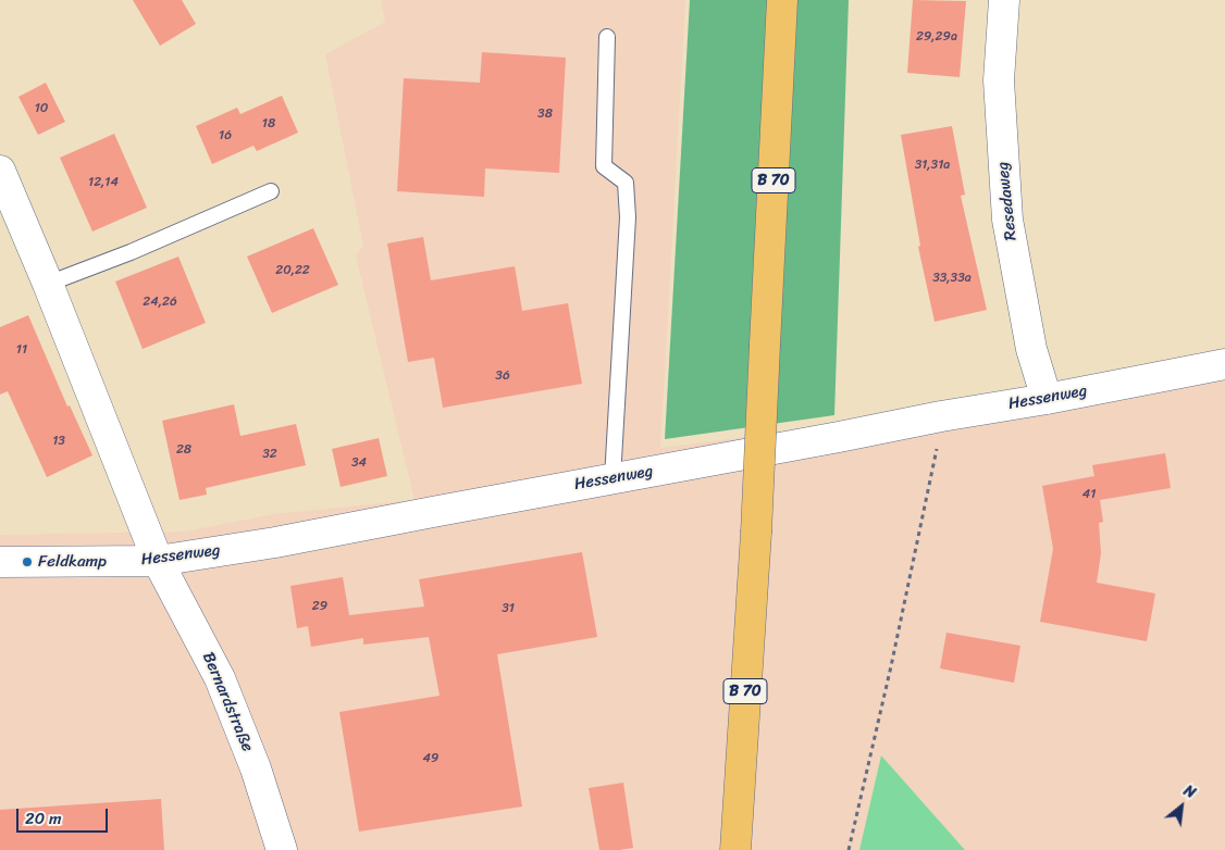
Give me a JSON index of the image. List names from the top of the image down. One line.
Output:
{"streets":{"main road":["B 70"],"street":["Resedaweg","Hessenweg","Bernardstraße"]},"crossings":[["Resedaweg","Hessenweg"],["Hessenweg","Bernardstraße"]],"places":["Feldkamp"],"house_numbers":["29,29a","10","38","18","16","31,31a","12,14","20,22","33,33a","24,26","11","36","13","28","32","34","41","29","31","49"],"scale_bar":"20 m","north":"top right"}
